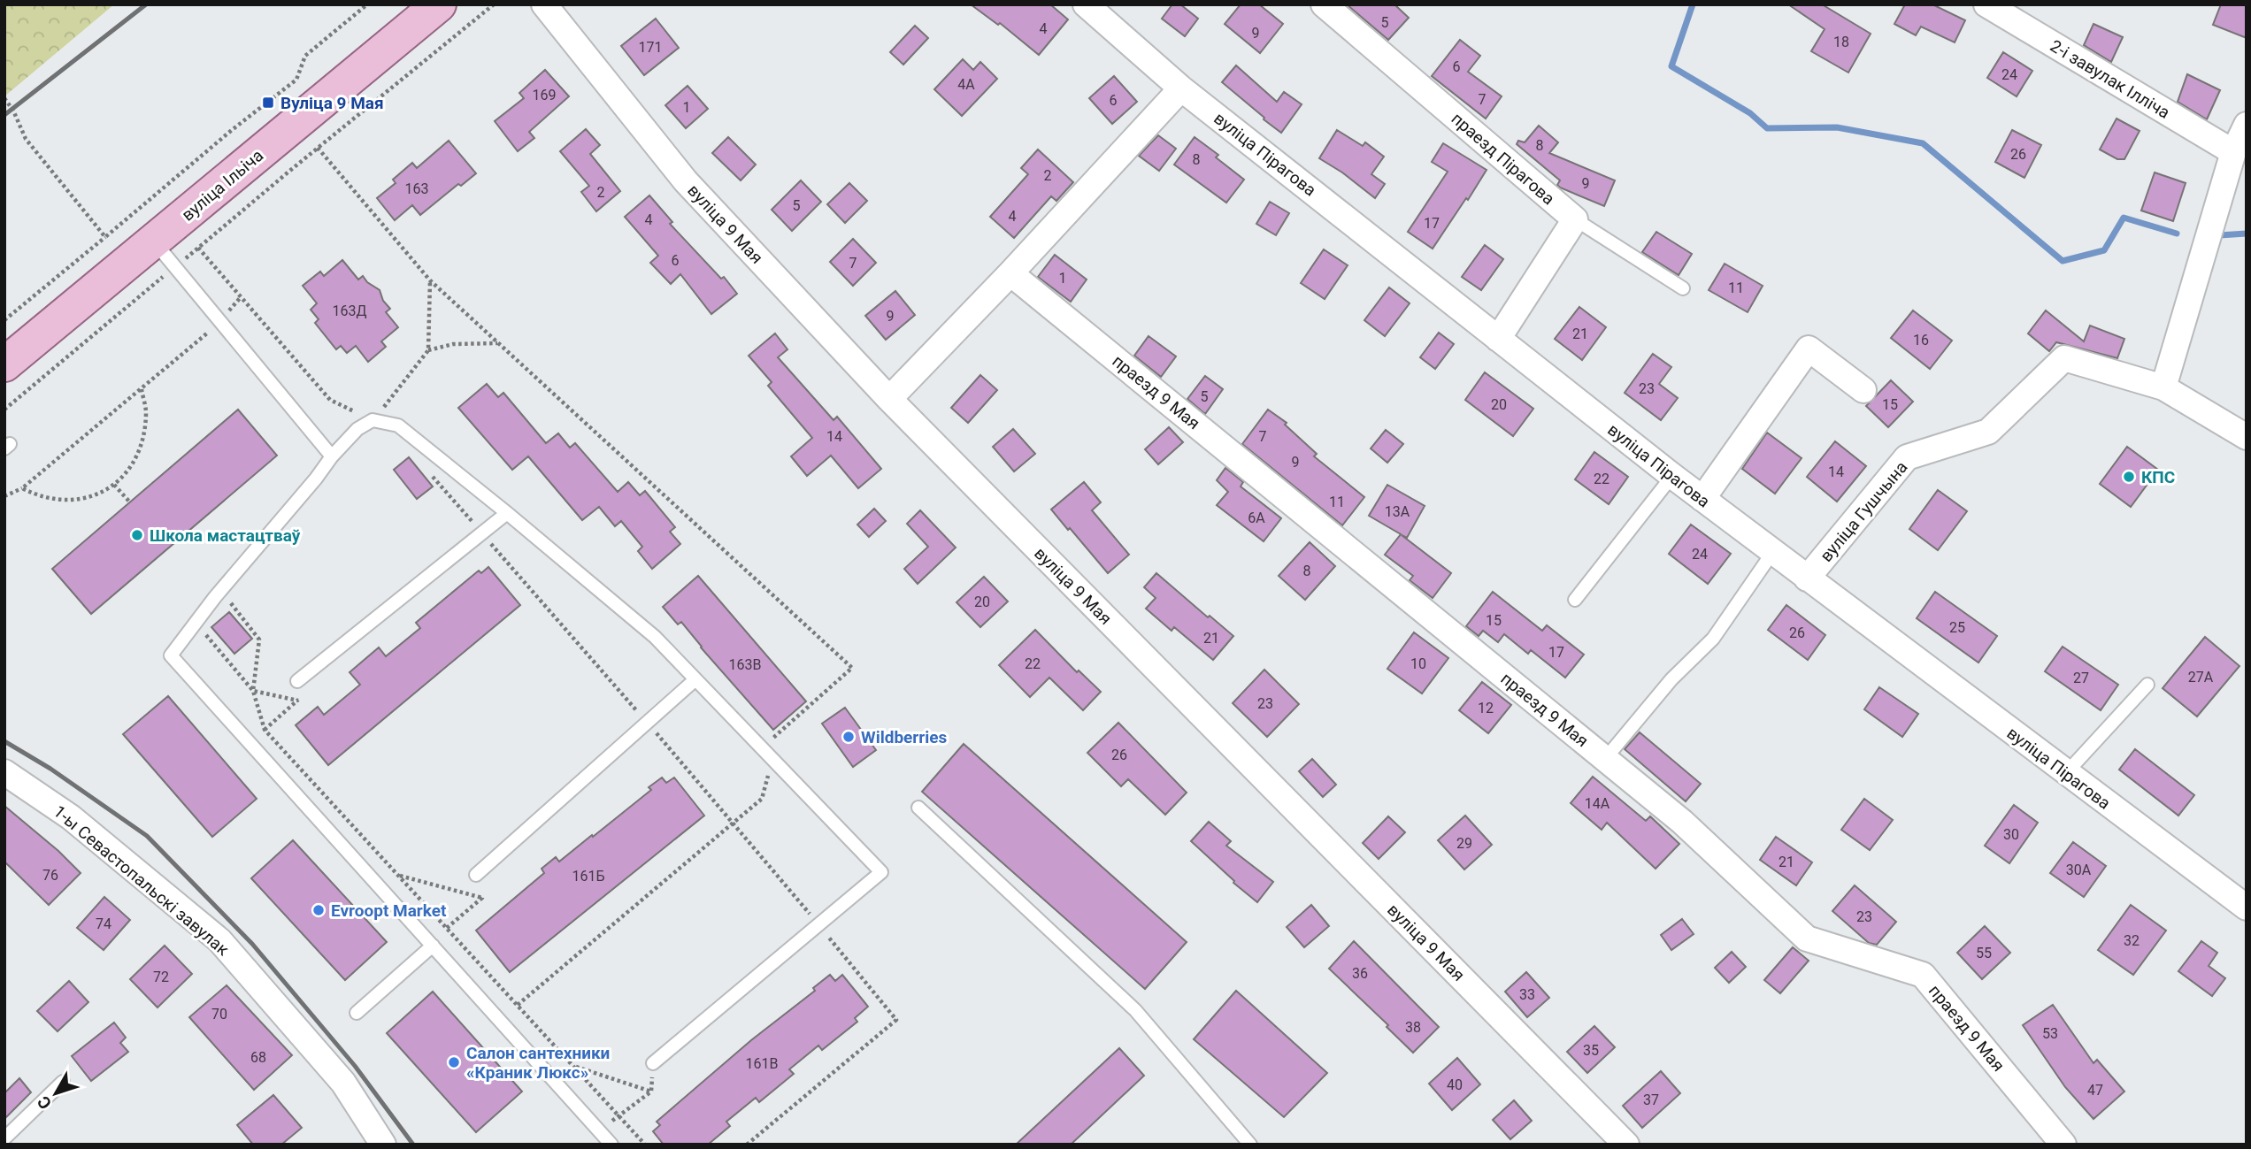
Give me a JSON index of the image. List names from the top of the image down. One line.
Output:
{"streets":{"main road":["вуліца Ільіча"],"street":["2-і завулак Ілліча","вуліца Пірагова","праезд Пірагова","вуліца 9 Мая","праезд 9 Мая","вуліца Гушчына","1-ы Севастопальскі завулак"]},"crossings":[["вуліца Пірагова","вуліца Гушчына"]],"places":{"transit":["Вуліца 9 Мая"],"other":["КПС","Школа мастацтваў","Wildberries","Evroopt Market","Салон сантехники «Краник Люкс»"]},"house_numbers":["5","4","9","18","171","6","24","4А","169","7","6","1","8","26","8","2","9","163","2","5","4","4","17","6","7","1","11","163Д","9","21","16","23","5","20","15","14","7","9","14","22","11","13А","6А","24","8","20","15","25","26","21","17","22","10","163В","27А","27","23","12","26","14А","30","29","21","30А","76","161Б","23","74","32","55","36","72","33","70","38","53","35","68","161В","40","47","37"],"north":"bottom left"}
